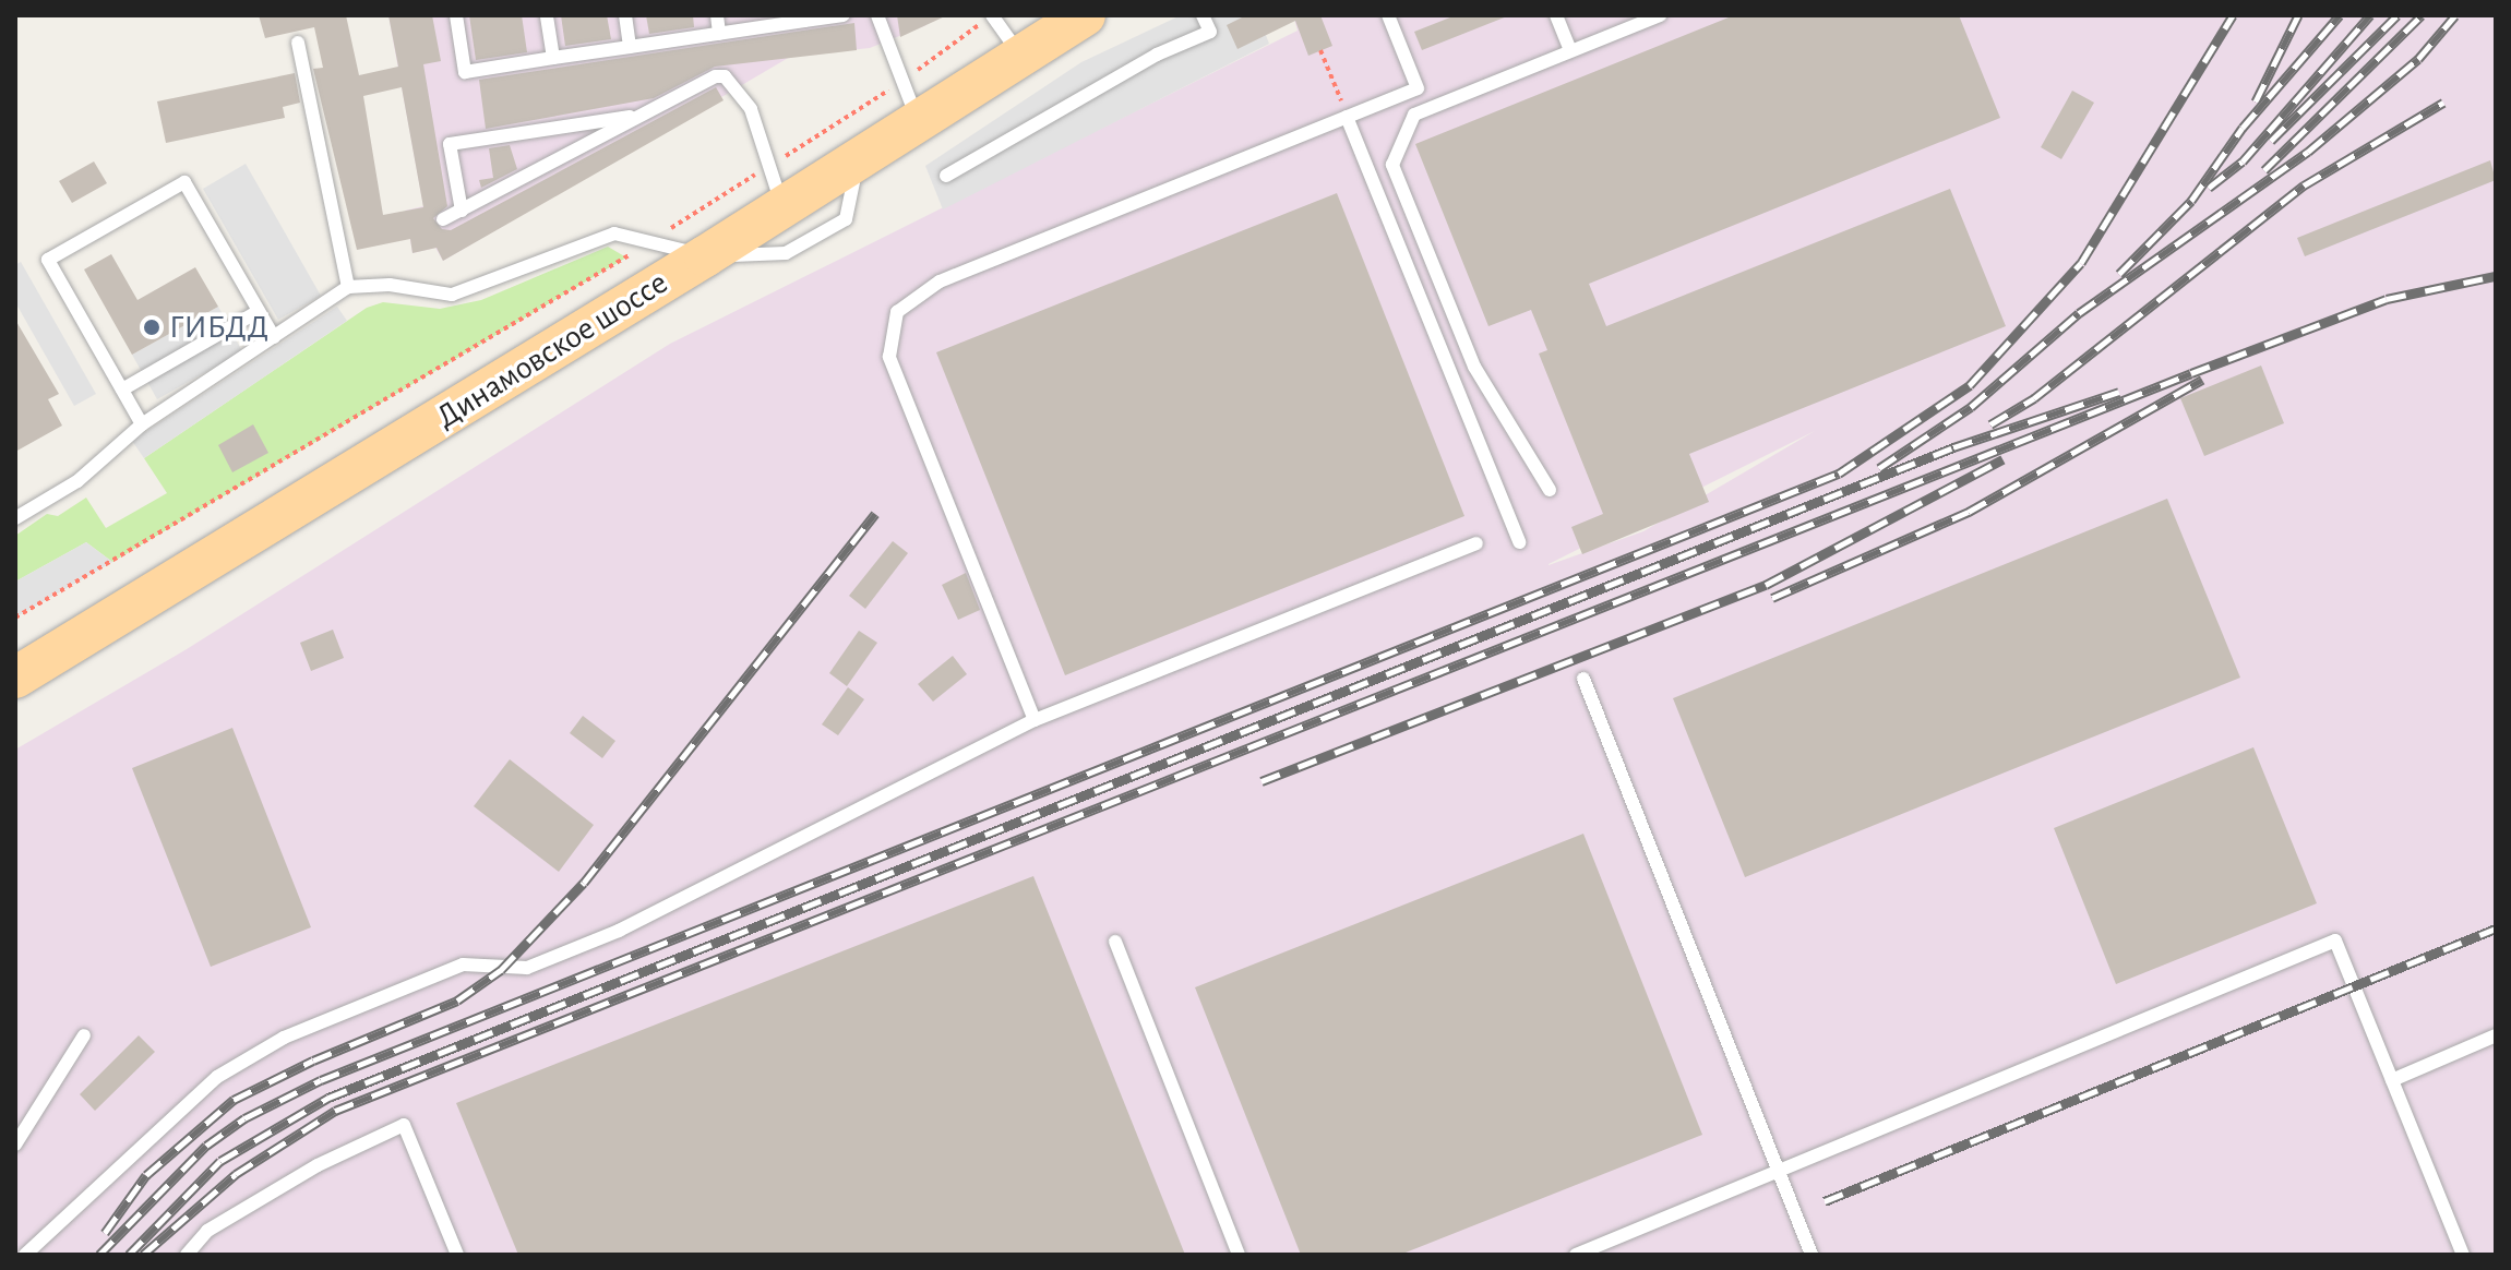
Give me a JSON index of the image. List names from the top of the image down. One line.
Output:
{"streets":{"main road":["Динамовское шоссе"]},"places":["ГИБДД"]}
